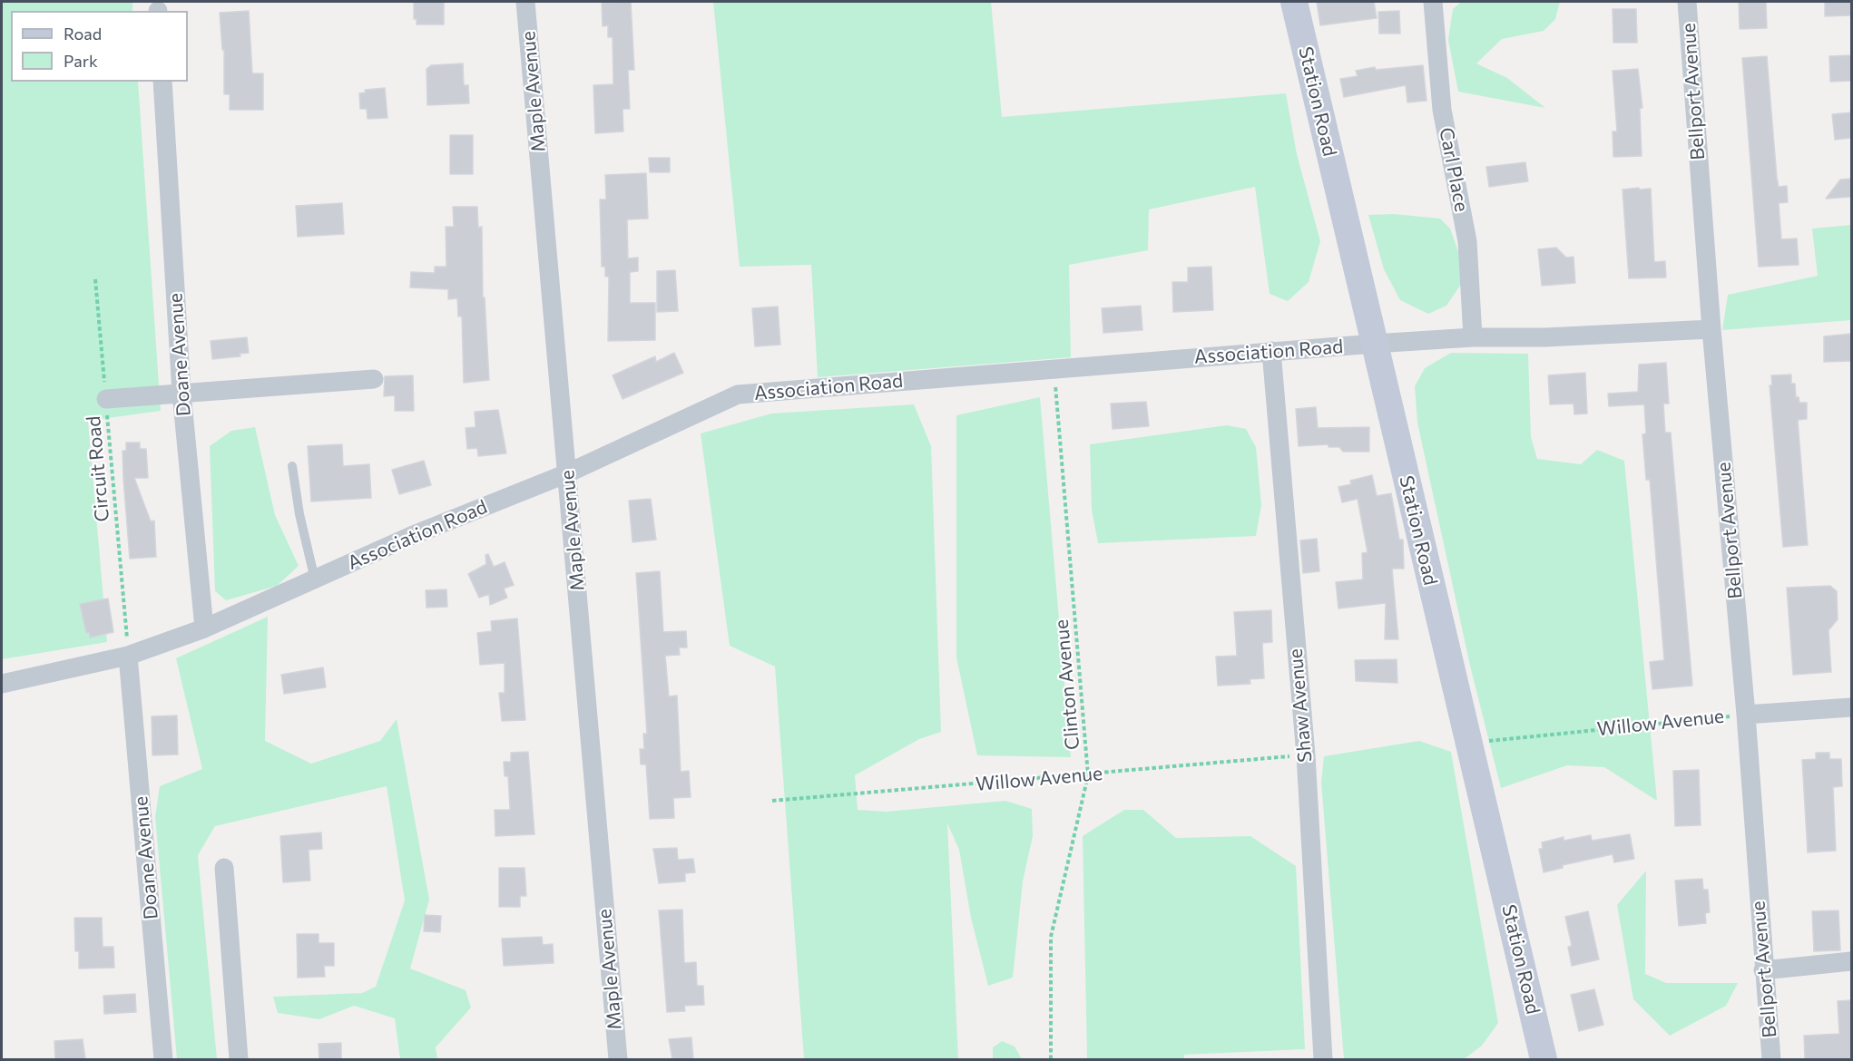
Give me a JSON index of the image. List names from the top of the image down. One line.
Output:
{"streets":{"main road":["Station Road"],"street":["Maple Avenue","Bellport Avenue","Carl Place","Association Road","Doane Avenue","Shaw Avenue","Willow Avenue"],"path":["Circuit Road","Clinton Avenue"]},"crossings":[["Maple Avenue","Association Road"],["Bellport Avenue","Association Road"],["Bellport Avenue","Willow Avenue"],["Station Road","Association Road"],["Station Road","Willow Avenue"],["Carl Place","Association Road"],["Association Road","Doane Avenue"],["Association Road","Circuit Road"],["Association Road","Clinton Avenue"],["Association Road","Shaw Avenue"],["Doane Avenue","Circuit Road"],["Clinton Avenue","Willow Avenue"],["Shaw Avenue","Willow Avenue"]],"legend":["Road","Park"]}
